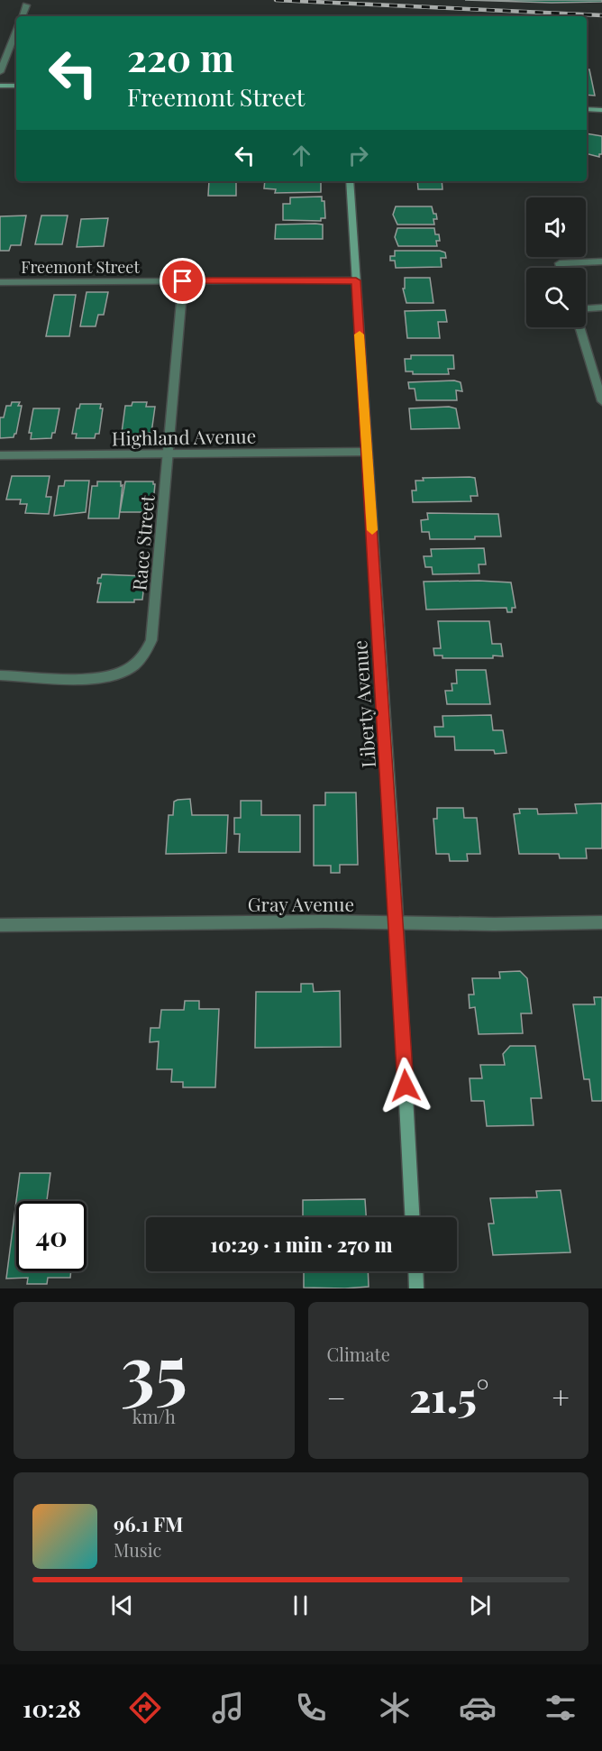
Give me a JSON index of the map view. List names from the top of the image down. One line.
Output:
{"streets":{"street":["Freemont Street","Highland Avenue","Race Street","Liberty Avenue","Gray Avenue"]},"crossings":[["Freemont Street","Race Street"],["Freemont Street","Liberty Avenue"],["Highland Avenue","Race Street"],["Highland Avenue","Liberty Avenue"],["Liberty Avenue","Gray Avenue"]],"page":{"turn":["220 m","Freemont Street"],"limit":"40","trip":"10:29 · 1 min · 270 m","tile":[["35","km/h"],"Climate"],"heat":["−","21.5°","+"],"song":["96.1 FM","Music"],"tabs":"10:28"}}
